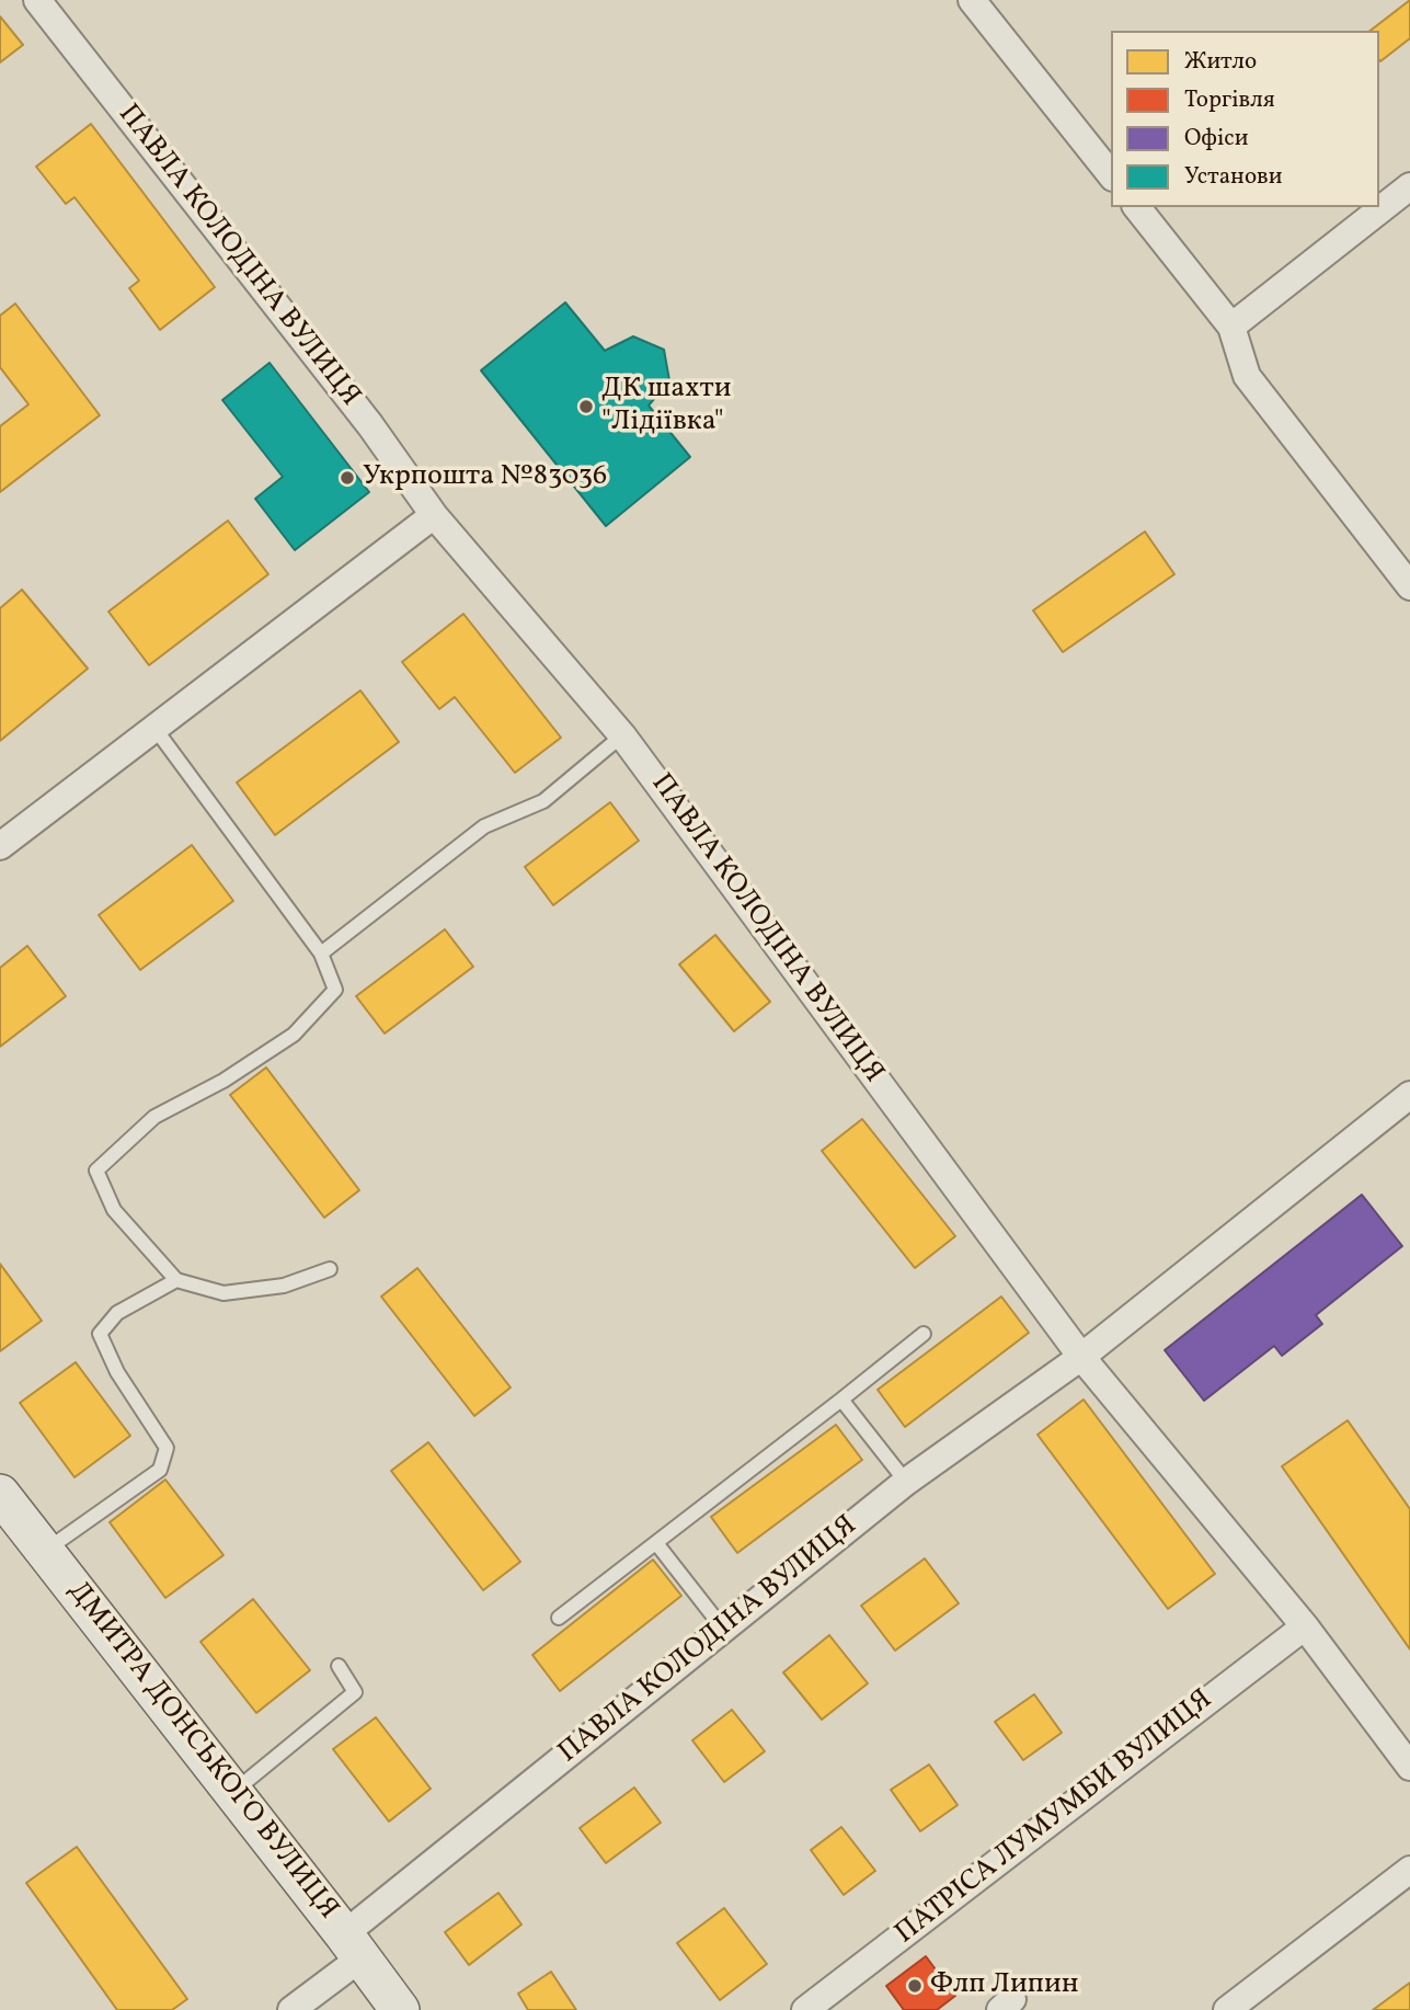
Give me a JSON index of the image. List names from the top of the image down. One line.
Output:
{"streets":{"street":["ПАВЛА КОЛОДІНА ВУЛИЦЯ","ДМИТРА ДОНСЬКОГО ВУЛИЦЯ","ПАТРІСА ЛУМУМБИ ВУЛИЦЯ"]},"crossings":[["ПАВЛА КОЛОДІНА ВУЛИЦЯ","ДМИТРА ДОНСЬКОГО ВУЛИЦЯ"]],"places":["ДК шахти \"Лідіївка\"","Укрпошта №83036","Флп Липин"],"legend":["Житло","Торгівля","Офіси","Установи"]}
